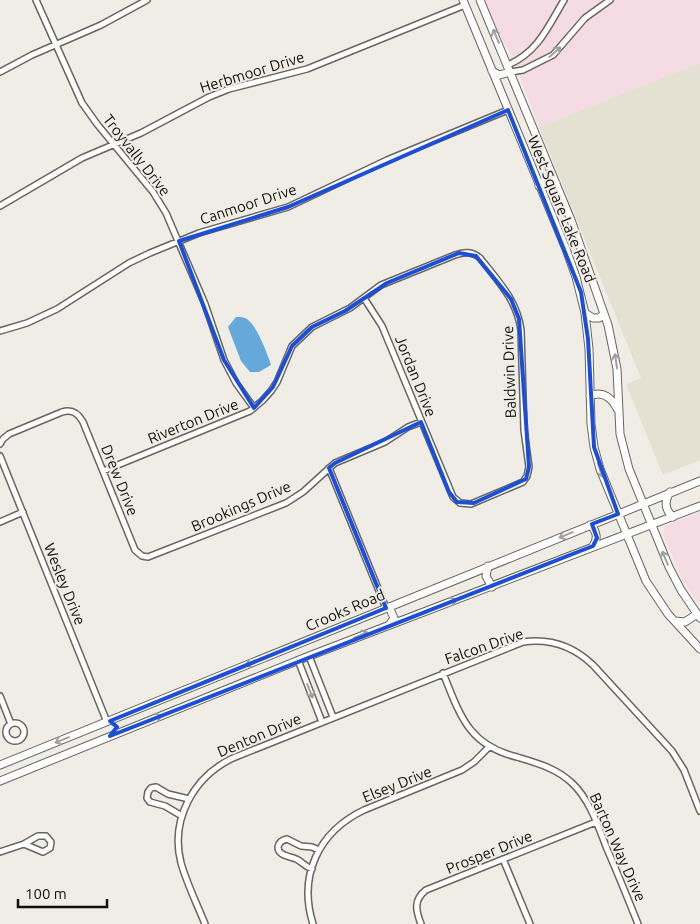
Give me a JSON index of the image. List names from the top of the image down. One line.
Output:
{"streets":{"main road":["West Square Lake Road","Crooks Road"],"street":["Herbmoor Drive","Troyvally Drive","Canmoor Drive","Baldwin Drive","Jordan Drive","Riverton Drive","Drew Drive","Brookings Drive","Wesley Drive","Falcon Drive","Denton Drive","Elsey Drive","Barton Way Drive","Prosper Drive"]},"crossings":[["Herbmoor Drive","Troyvally Drive"],["Herbmoor Drive","West Square Lake Road"],["Troyvally Drive","Canmoor Drive"],["Troyvally Drive","Riverton Drive"],["Canmoor Drive","West Square Lake Road"],["West Square Lake Road","Crooks Road"],["Baldwin Drive","Jordan Drive"],["Baldwin Drive","Riverton Drive"],["Jordan Drive","Riverton Drive"],["Jordan Drive","Brookings Drive"],["Riverton Drive","Drew Drive"],["Drew Drive","Brookings Drive"],["Wesley Drive","Crooks Road"],["Falcon Drive","Denton Drive"],["Falcon Drive","Barton Way Drive"],["Elsey Drive","Barton Way Drive"],["Barton Way Drive","Prosper Drive"]],"scale_bar":"100 m"}
